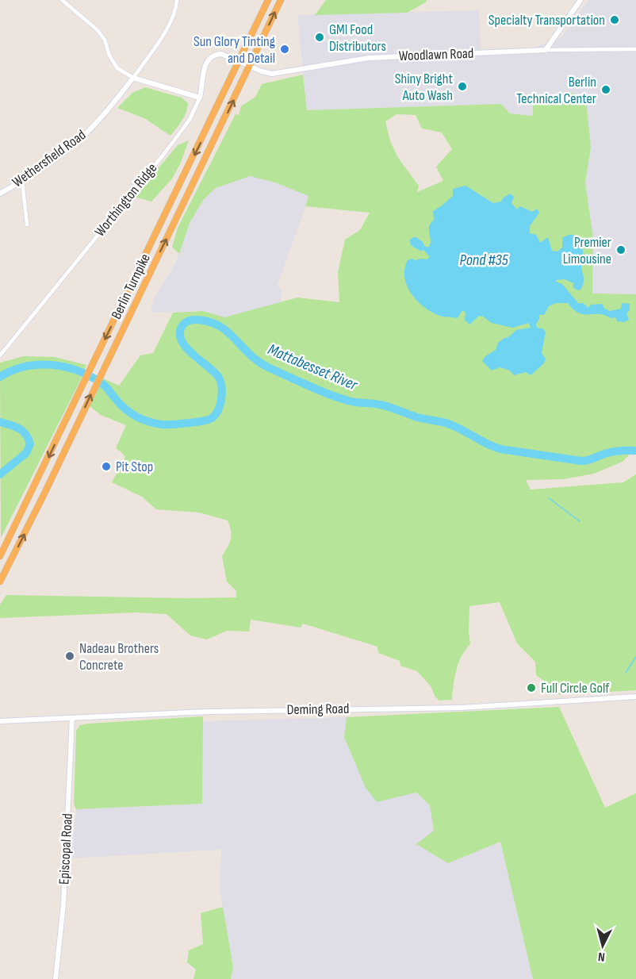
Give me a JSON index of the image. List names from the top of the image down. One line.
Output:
{"streets":{"highway":["Berlin Turnpike"],"street":["Woodlawn Road","Wethersfield Road","Worthington Ridge","Deming Road","Episcopal Road"]},"crossings":[["Woodlawn Road","Worthington Ridge"],["Woodlawn Road","Berlin Turnpike"],["Worthington Ridge","Berlin Turnpike"],["Deming Road","Episcopal Road"]],"water":["Pond #35","Mattabesset River"],"places":["Specialty Transportation","GMI Food Distributors","Sun Glory Tinting and Detail","Shiny Bright Auto Wash","Berlin Technical Center","Premier Limousine","Pit Stop","Nadeau Brothers Concrete","Full Circle Golf"],"north":"bottom"}
